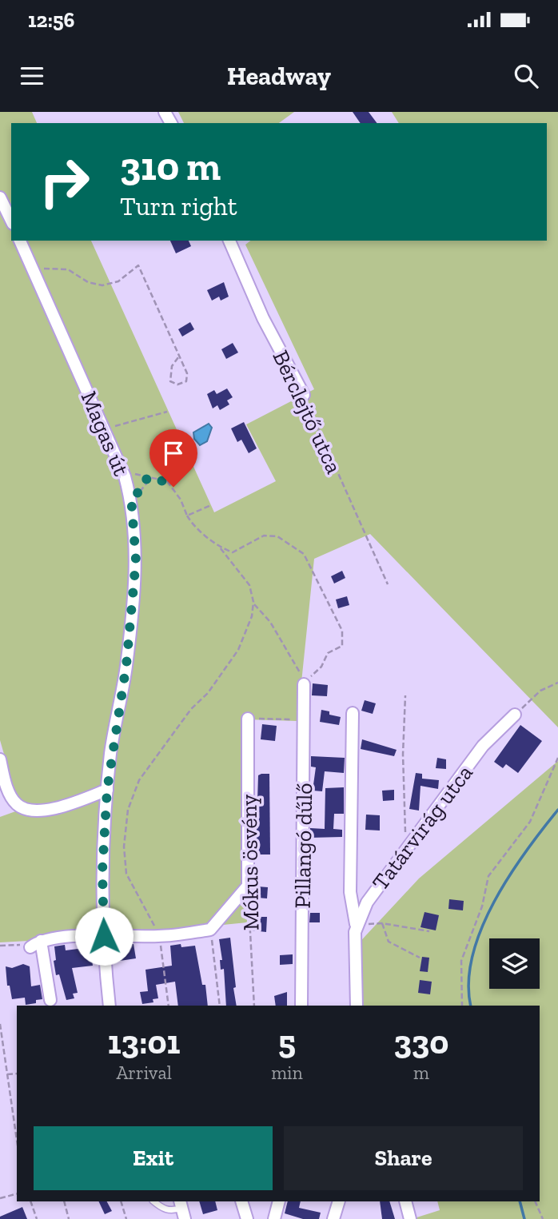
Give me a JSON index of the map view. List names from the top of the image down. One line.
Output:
{"streets":{"street":["Bérclejtő utca","Magas út","Tatárvirág utca","Pillangó dűlő","Mókus ösvény"]},"page":{"status":"12:56","header":"Headway","turn":["310 m","Turn right"],"eta":["13:01","Arrival","5","min","330","m"],"buttons":["Exit","Share"]}}
